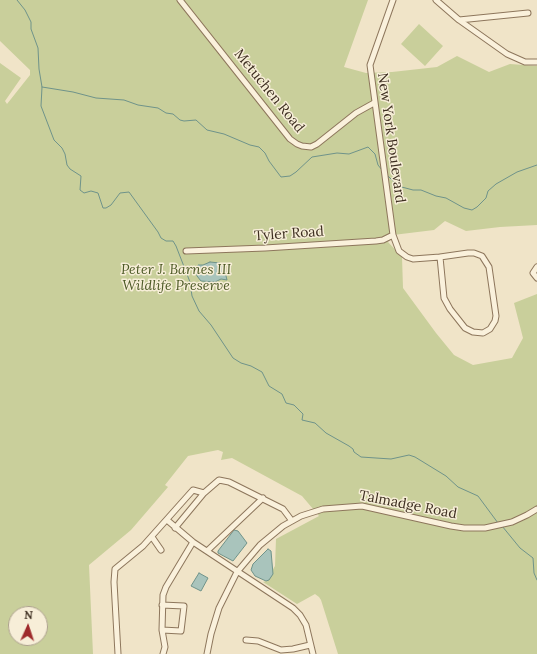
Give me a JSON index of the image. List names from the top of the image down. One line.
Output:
{"streets":{"street":["Metuchen Road","New York Boulevard","Tyler Road","Talmadge Road"]},"crossings":[["Metuchen Road","New York Boulevard"],["New York Boulevard","Tyler Road"]],"parks":["Peter J. Barnes III Wildlife Preserve"],"north":"top"}
